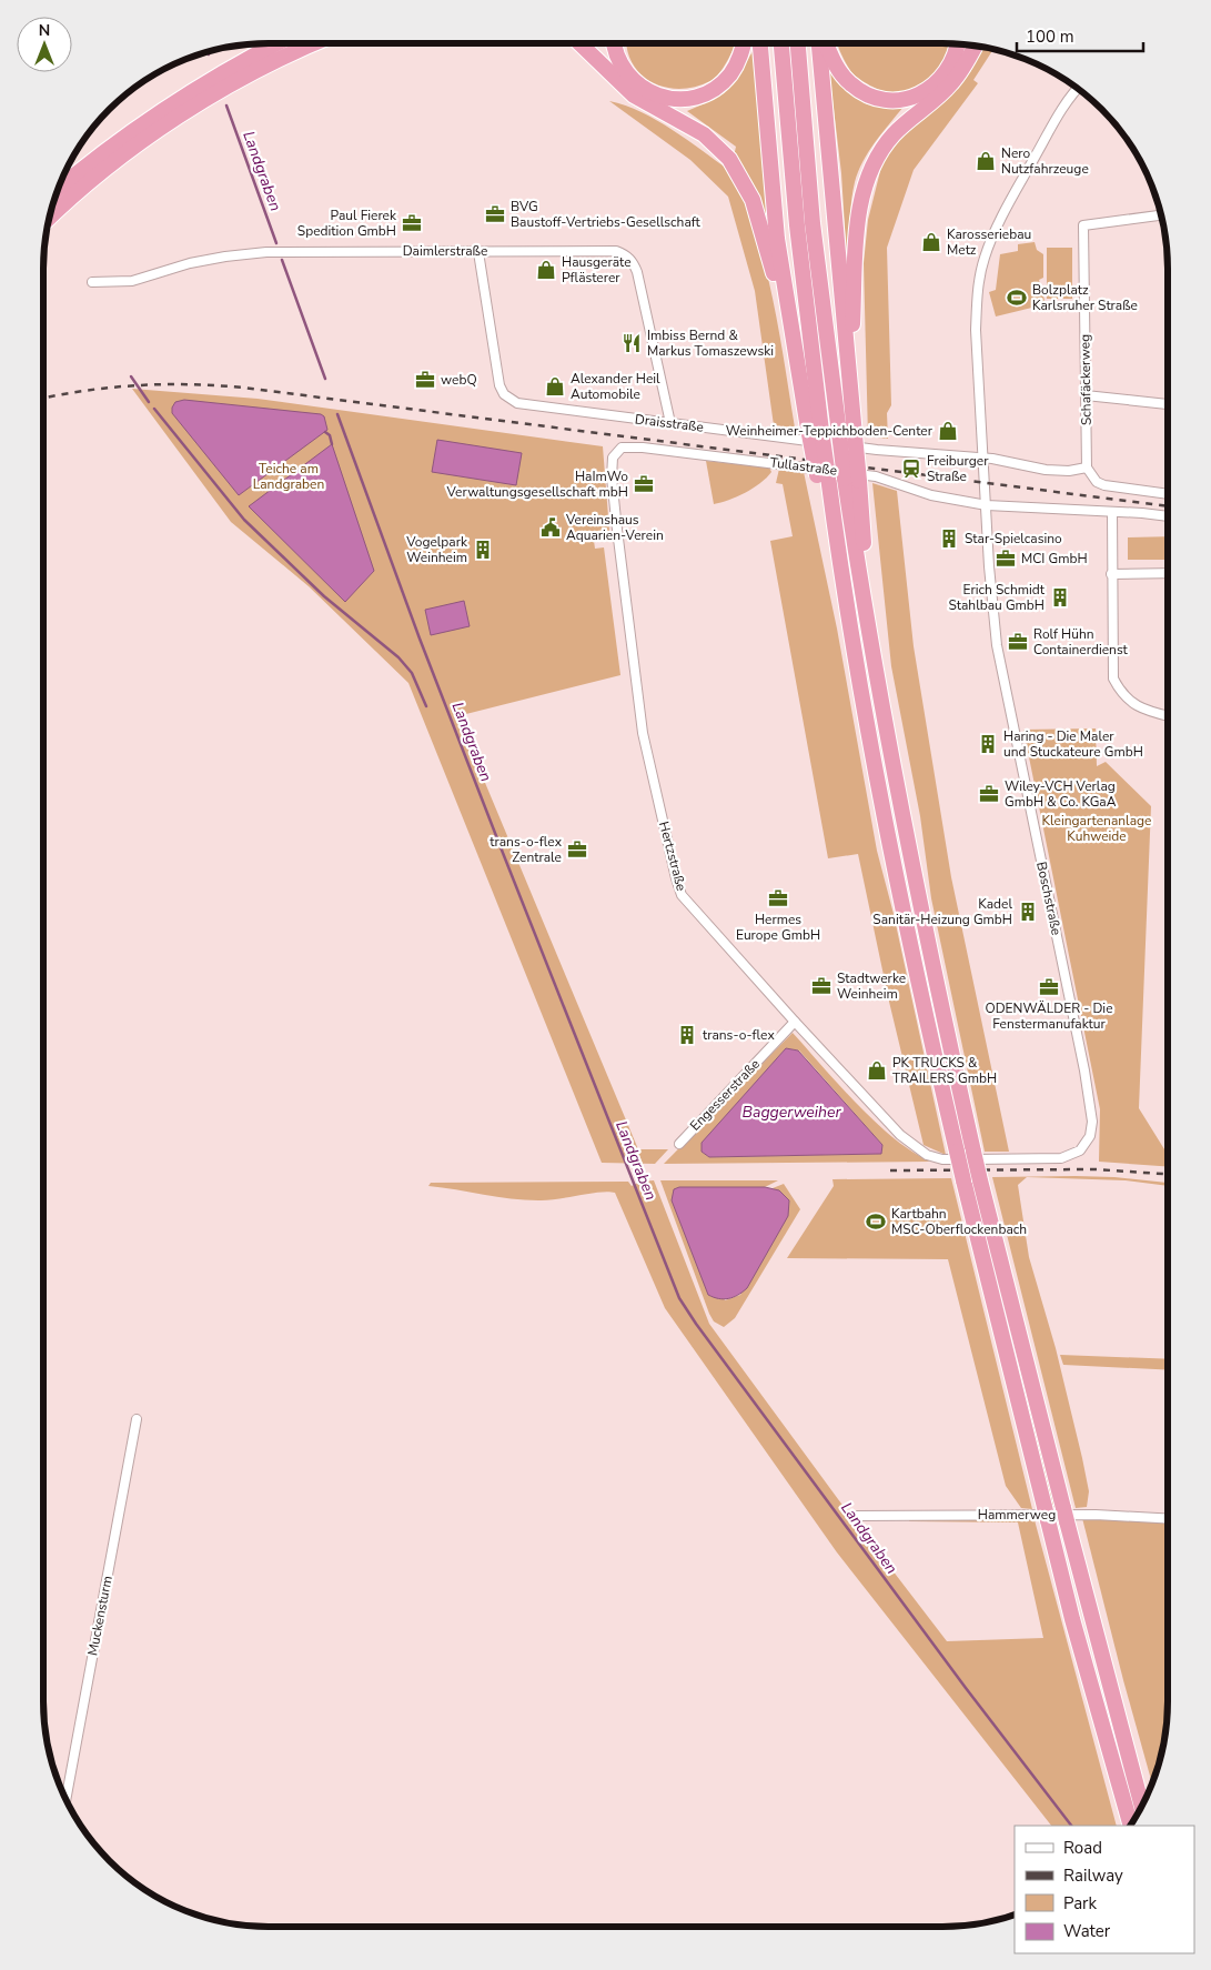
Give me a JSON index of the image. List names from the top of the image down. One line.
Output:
{"streets":{"street":["Daimlerstraße","Schafäckerweg","Draisstraße","Tullastraße","Hertzstraße","Boschstraße","Engesserstraße","Hammerweg","Muckensturm"]},"crossings":[["Daimlerstraße","Draisstraße"],["Schafäckerweg","Draisstraße"],["Tullastraße","Hertzstraße"],["Tullastraße","Boschstraße"],["Hertzstraße","Boschstraße"],["Hertzstraße","Engesserstraße"]],"water":["Landgraben","Baggerweiher"],"parks":["Teiche am Landgraben","Kleingartenanlage Kuhweide"],"places":{"shop":["Nero Nutzfahrzeuge","Karosseriebau Metz","Hausgeräte Pflästerer","Alexander Heil Automobile","Weinheimer-Teppichboden-Center","PK TRUCKS & TRAILERS GmbH"],"office":["BVG Baustoff-Vertriebs-Gesellschaft","Paul Fierek Spedition GmbH","webQ","HaImWo Verwaltungsgesellschaft mbH","MCI GmbH","Rolf Hühn Containerdienst","Wiley-VCH Verlag GmbH & Co. KGaA","trans-o-flex Zentrale","Hermes Europe GmbH","Stadtwerke Weinheim","ODENWÄLDER - Die Fenstermanufaktur"],"sports":["Bolzplatz Karlsruher Straße","Kartbahn MSC-Oberflockenbach"],"restaurant":["Imbiss Bernd & Markus Tomaszewski"],"station":["Freiburger Straße"],"public building":["Vereinshaus Aquarien-Verein"],"building":["Star-Spielcasino","Vogelpark Weinheim","Erich Schmidt Stahlbau GmbH","Haring - Die Maler und Stuckateure GmbH","Kadel Sanitär-Heizung GmbH","trans-o-flex"]},"legend":["Road","Railway","Park","Water"],"scale_bar":"100 m","north":"top"}
